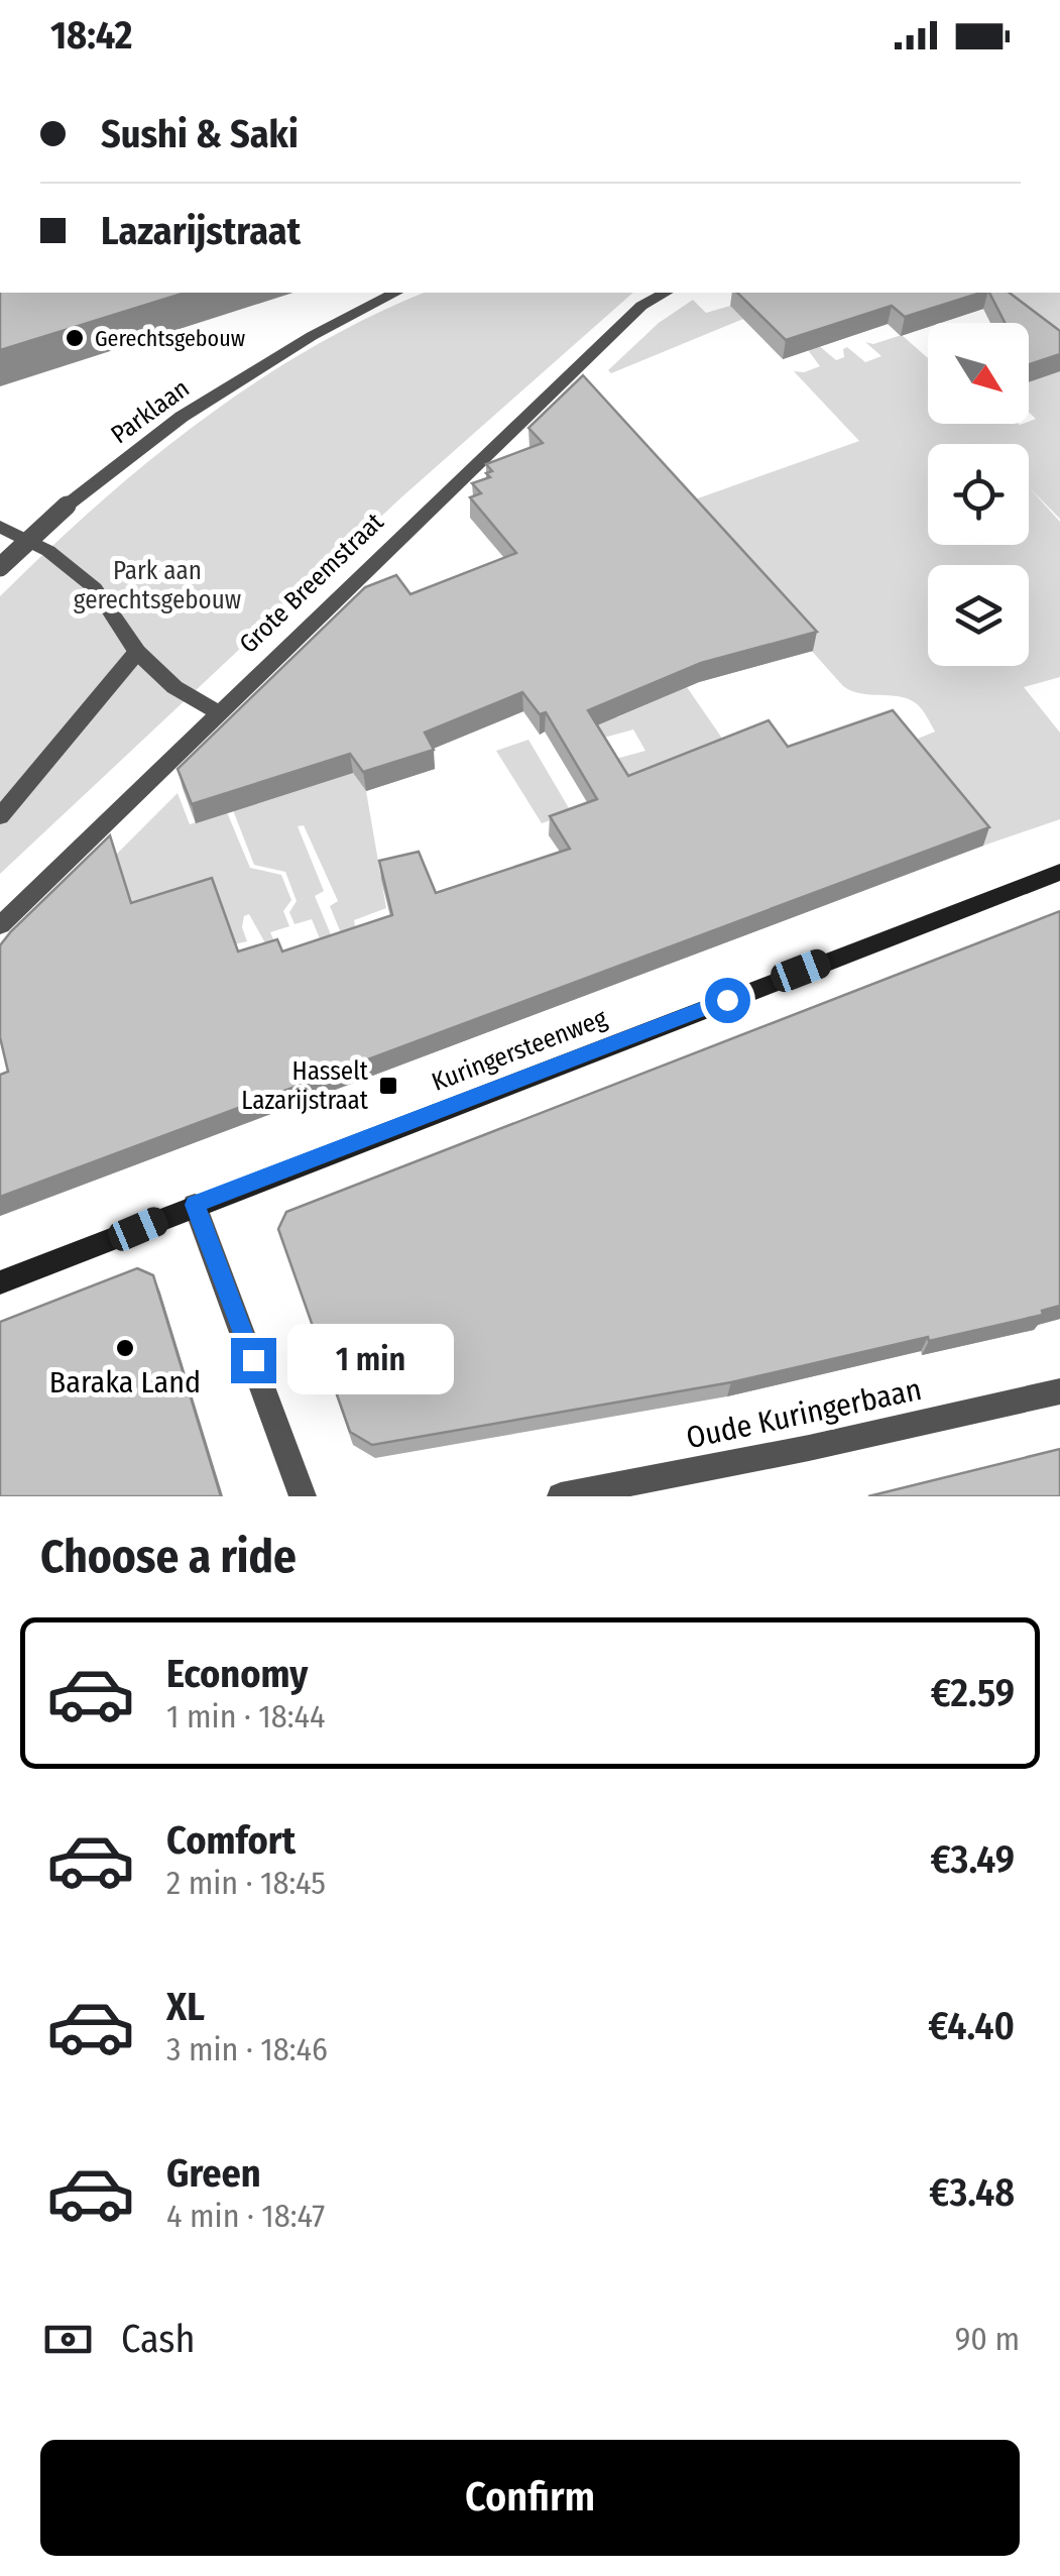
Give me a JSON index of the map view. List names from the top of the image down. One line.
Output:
{"streets":{"main road":["Kuringersteenweg"],"street":["Parklaan","Grote Breemstraat","Oude Kuringerbaan"]},"parks":["Park aan gerechtsgebouw"],"places":{"other":["Gerechtsgebouw","Baraka Land"],"transit":["Hasselt Lazarijstraat"]},"north":"bottom right","page":{"status":"18:42","banner":["Sushi & Saki","Lazarijstraat"],"bubble":"1 min","heading":"Choose a ride","list":[{"name":"Economy","note":"1 min · 18:44","value":"€2.59"},{"name":"Comfort","note":"2 min · 18:45","value":"€3.49"},{"name":"XL","note":"3 min · 18:46","value":"€4.40"},{"name":"Green","note":"4 min · 18:47","value":"€3.48"}],"pay":["Cash","90 m"],"buttons":"Confirm"}}
